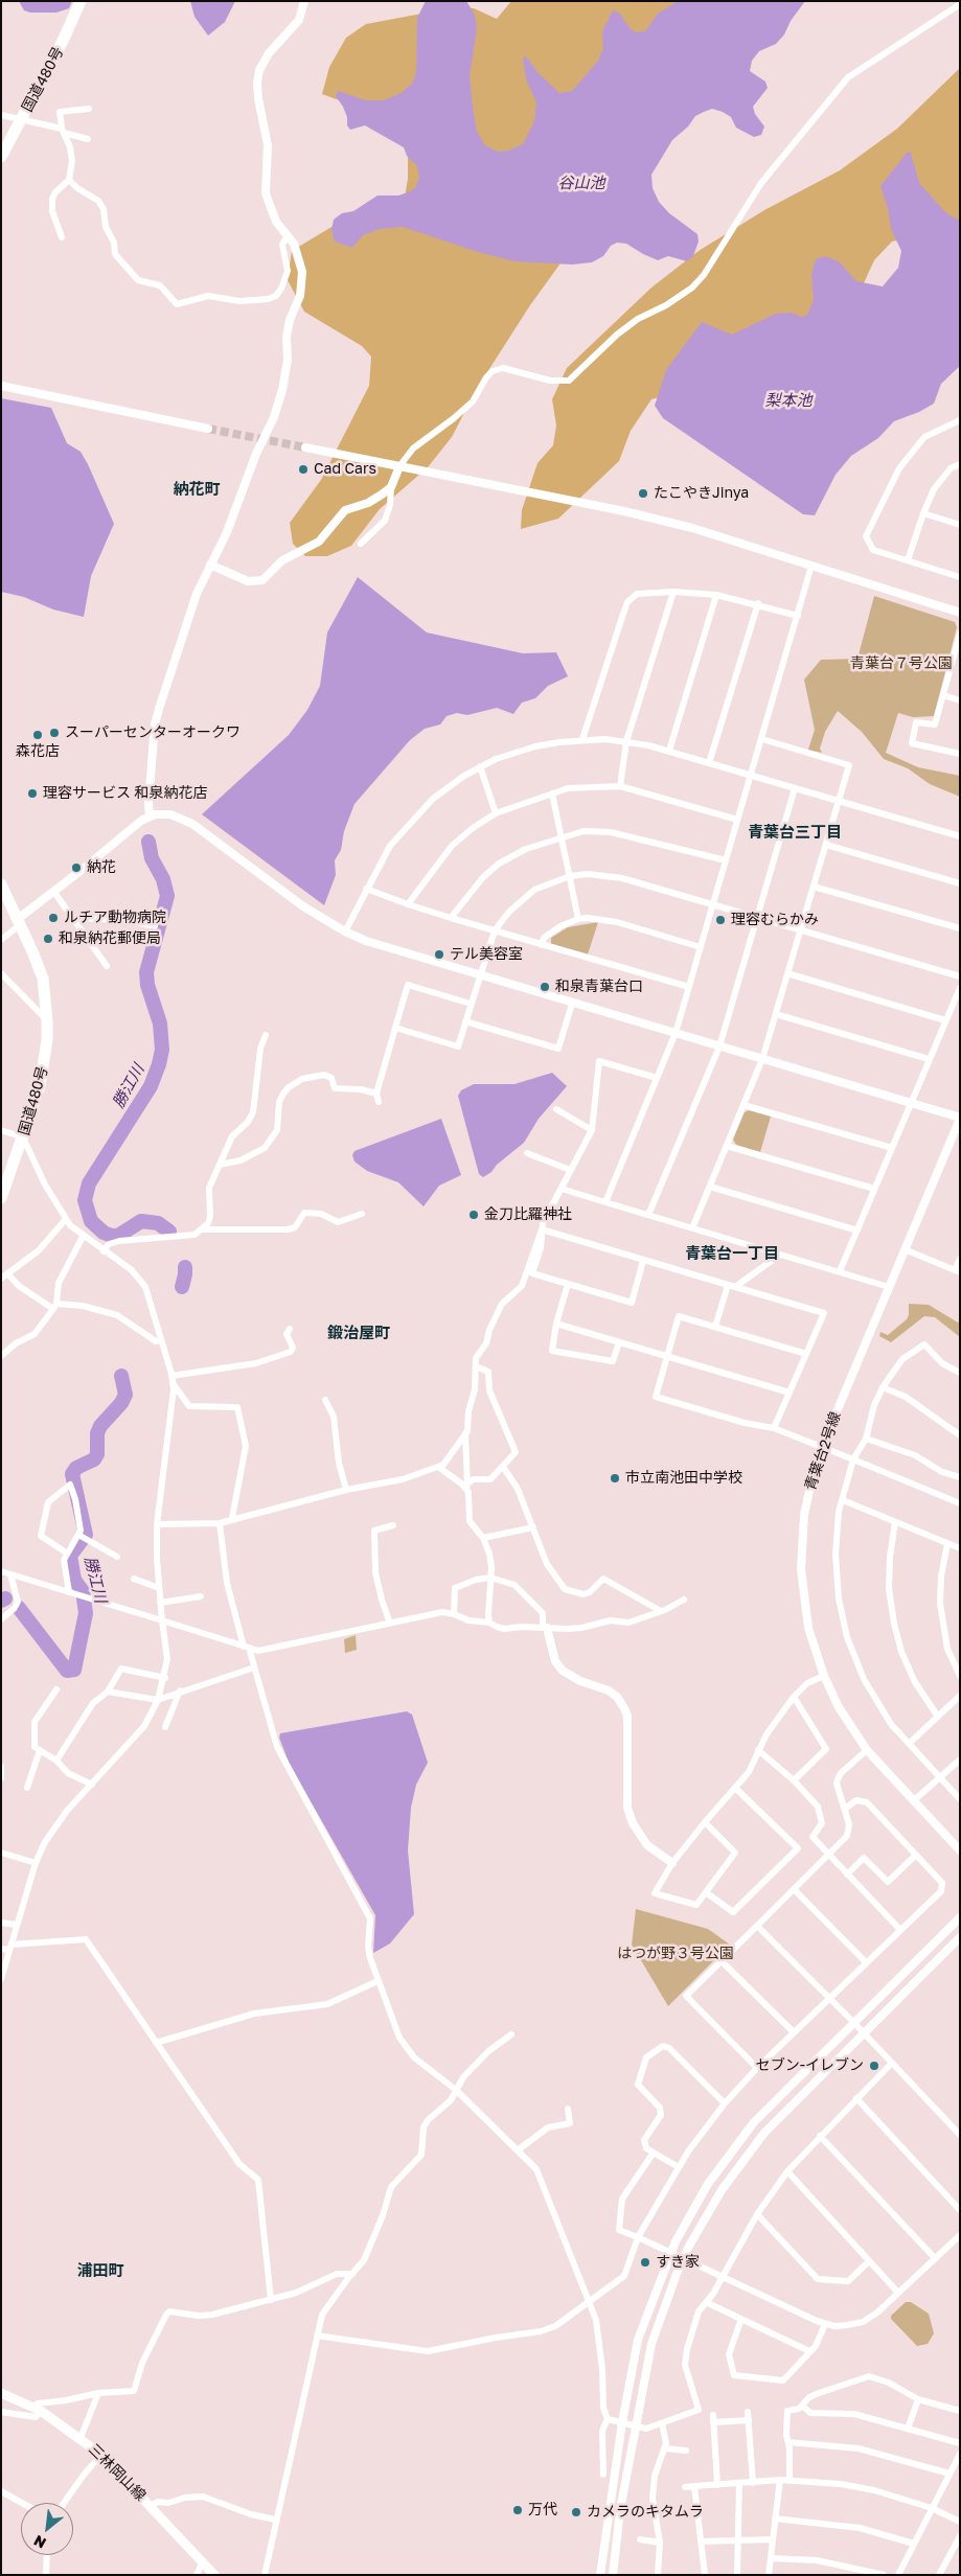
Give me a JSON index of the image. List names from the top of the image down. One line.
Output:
{"streets":{"highway":["国道480号"],"main road":["三林岡山線"],"street":["青葉台2号線"]},"districts":["納花町","青葉台三丁目","青葉台一丁目","鍛治屋町","浦田町"],"water":["谷山池","梨本池","勝江川"],"parks":["青葉台７号公園","はつが野３号公園"],"places":["Cad Cars","たこやきJinya","スーパーセンターオークワ","森花店","理容サービス 和泉納花店","納花","ルチア動物病院","理容むらかみ","和泉納花郵便局","テル美容室","和泉青葉台口","金刀比羅神社","市立南池田中学校","セブン-イレブン","すき家","万代","カメラのキタムラ"],"north":"bottom left"}
